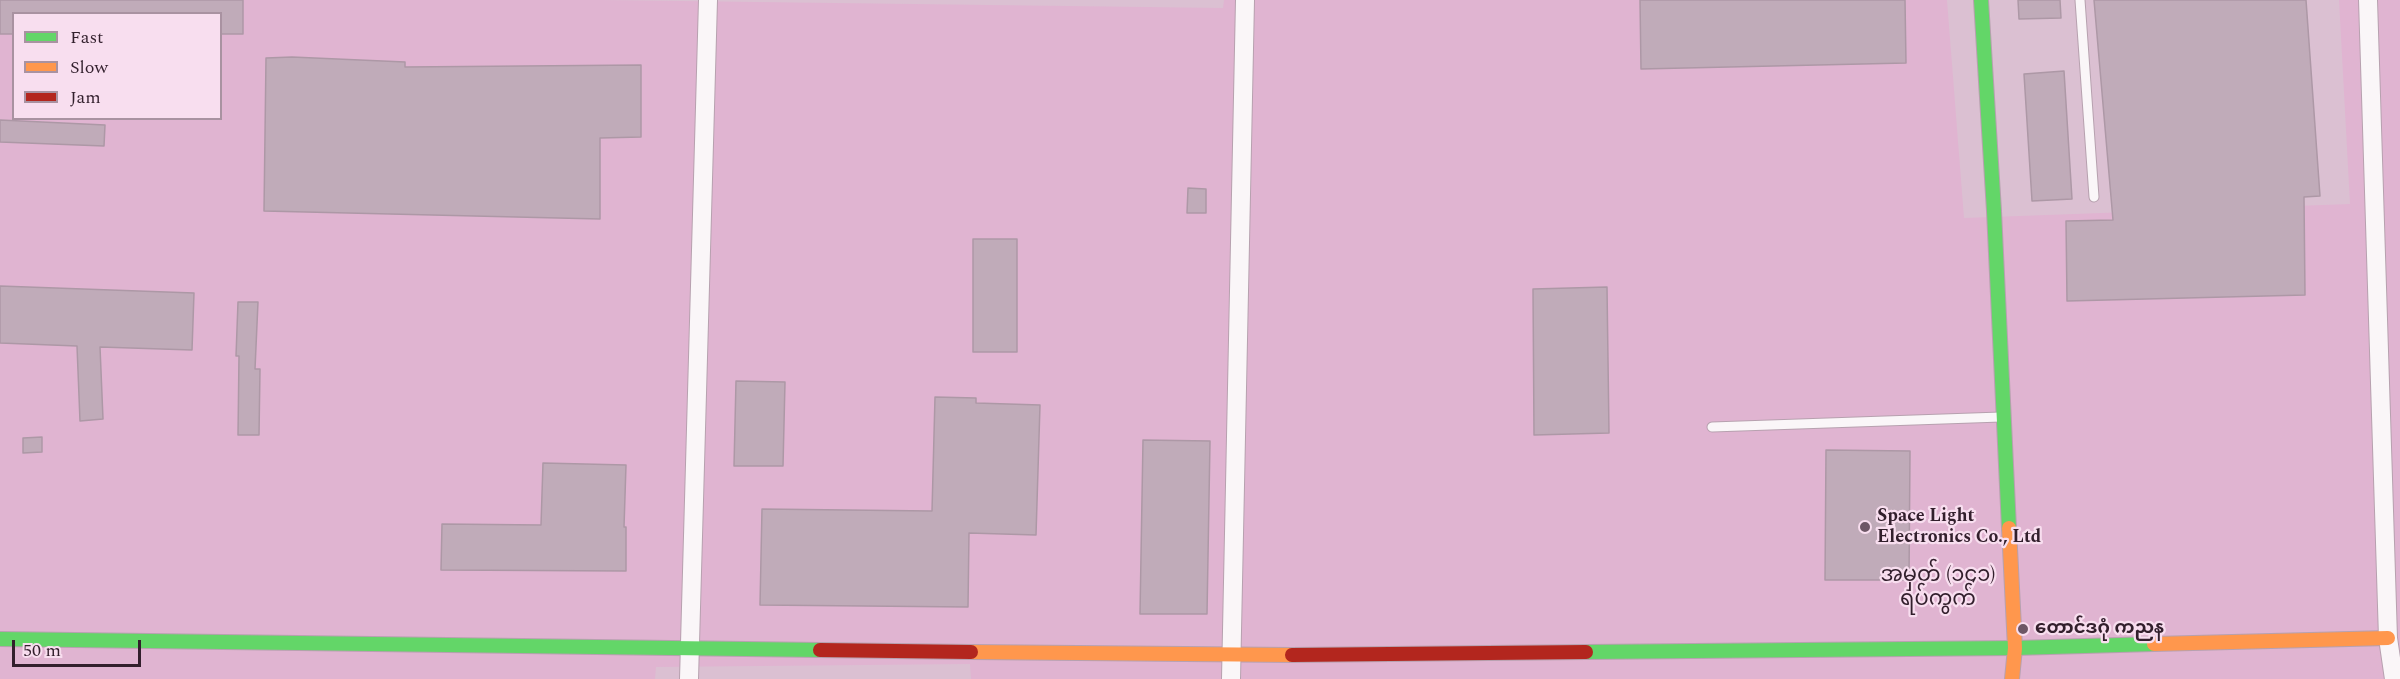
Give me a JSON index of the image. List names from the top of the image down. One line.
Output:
{"districts":["အမှတ် (၁၄၁) ရပ်ကွက်"],"places":["Space Light Electronics Co., Ltd","တောင်ဒဂုံ ကညန"],"legend":["Fast","Slow","Jam"],"scale_bar":"50 m"}
